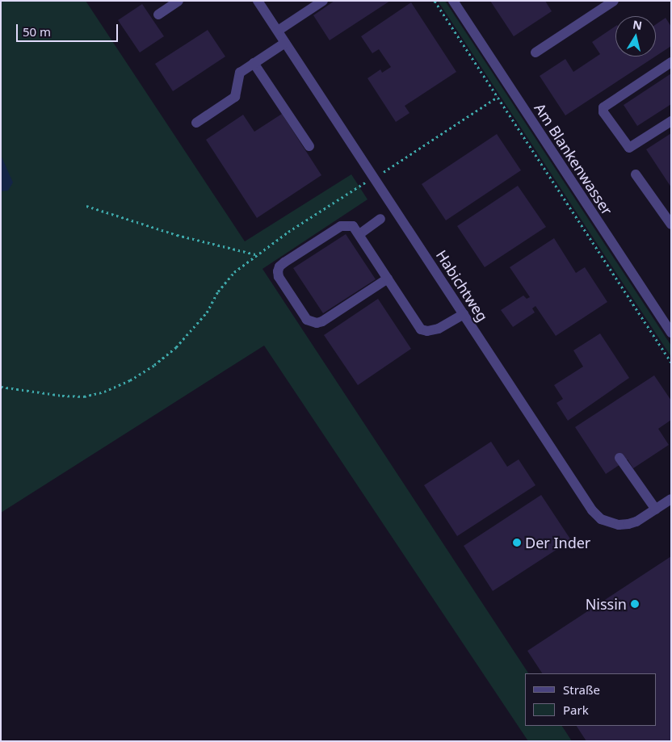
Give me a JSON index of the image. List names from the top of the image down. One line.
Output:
{"streets":{"street":["Am Blankenwasser","Habichtweg"]},"places":["Der Inder","Nissin"],"legend":["Straße","Park"],"scale_bar":"50 m","north":"top"}
